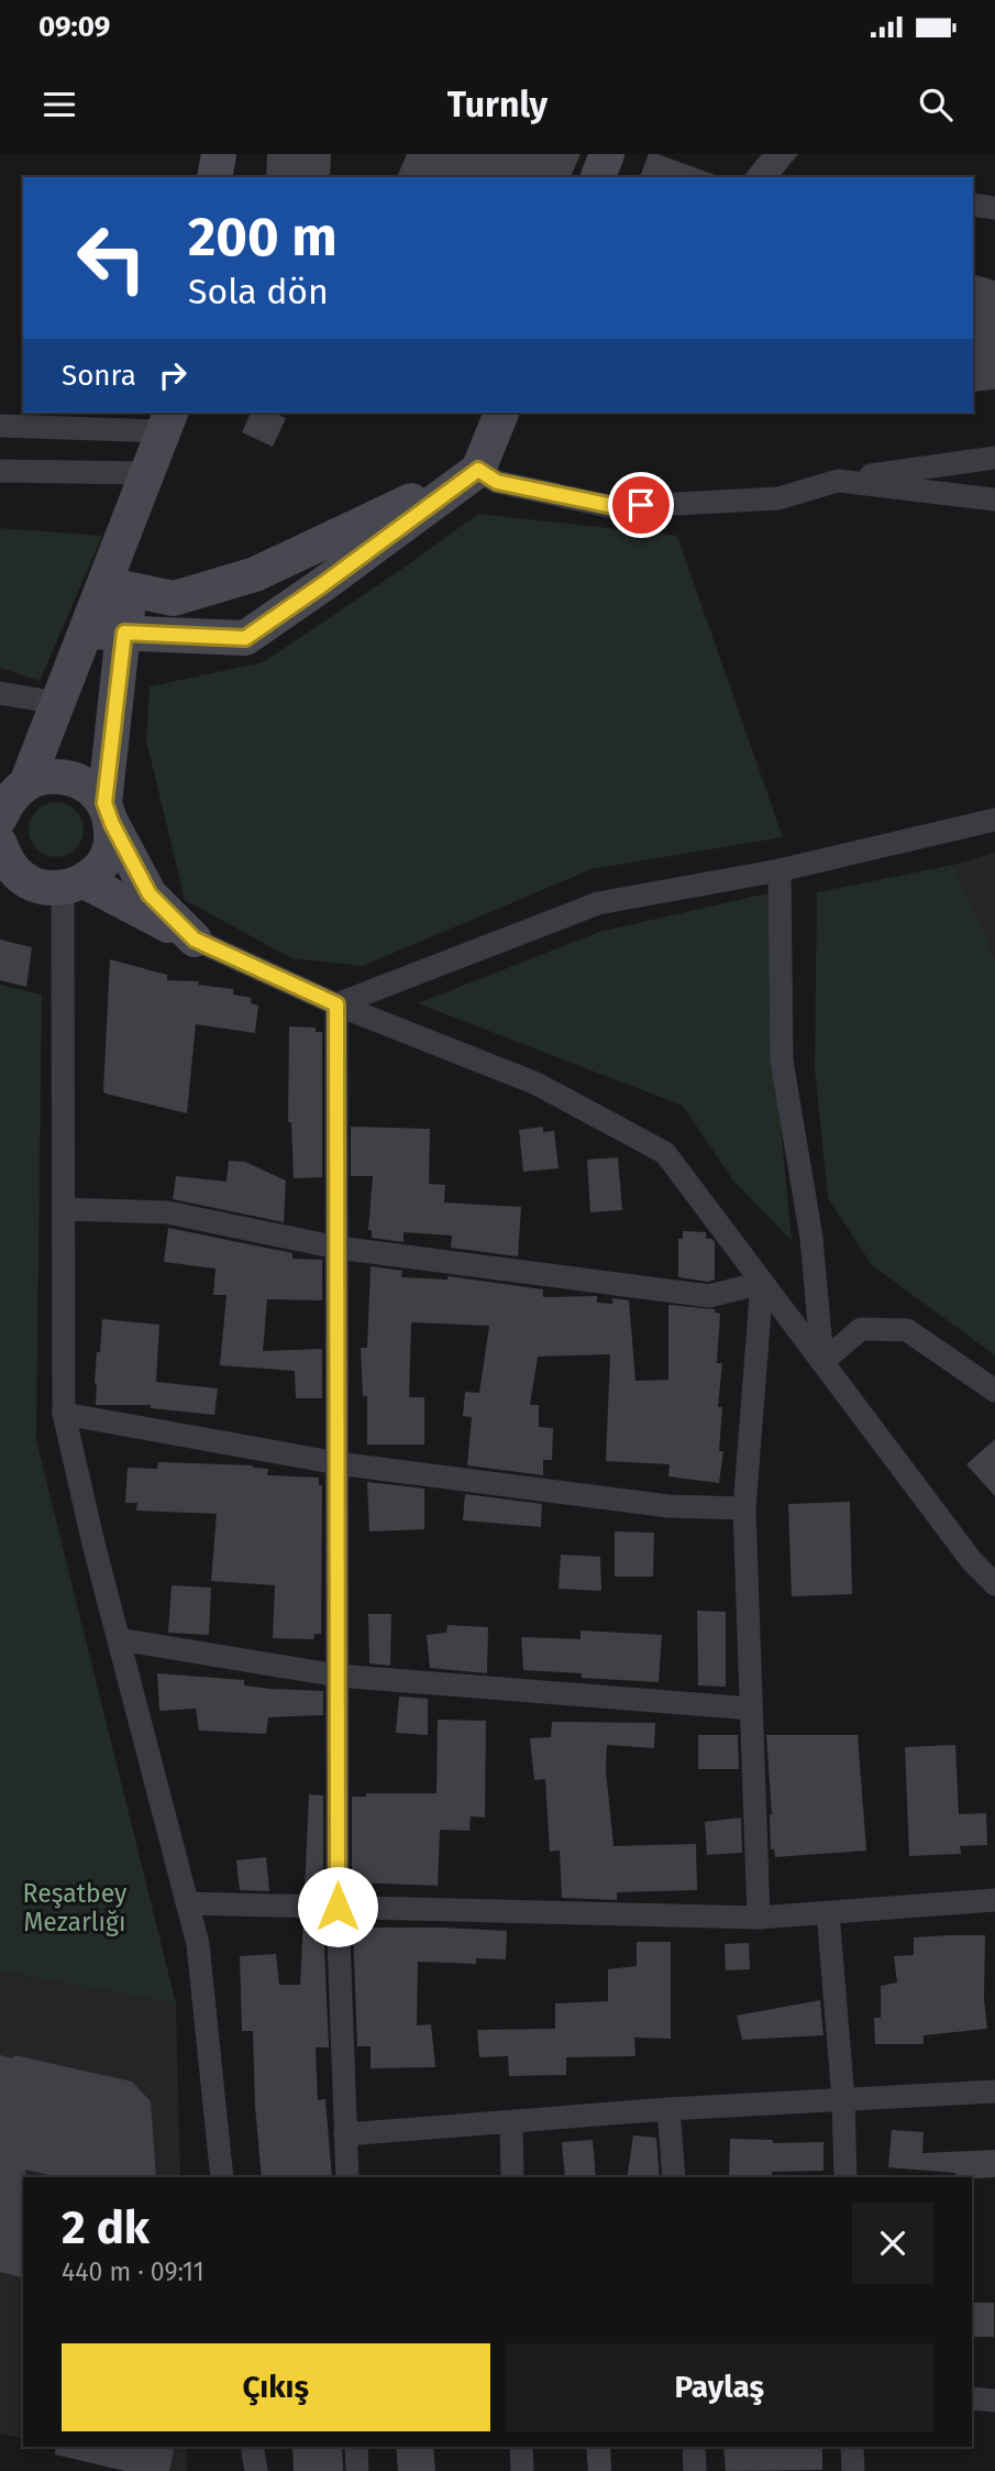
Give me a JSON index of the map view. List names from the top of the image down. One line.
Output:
{"parks":["Reşatbey Mezarlığı"],"page":{"status":"09:09","header":"Turnly","turn":["200 m","Sola dön"],"then":"Sonra","heading":["2 dk","440 m · 09:11"],"buttons":["Çıkış","Paylaş"]}}
